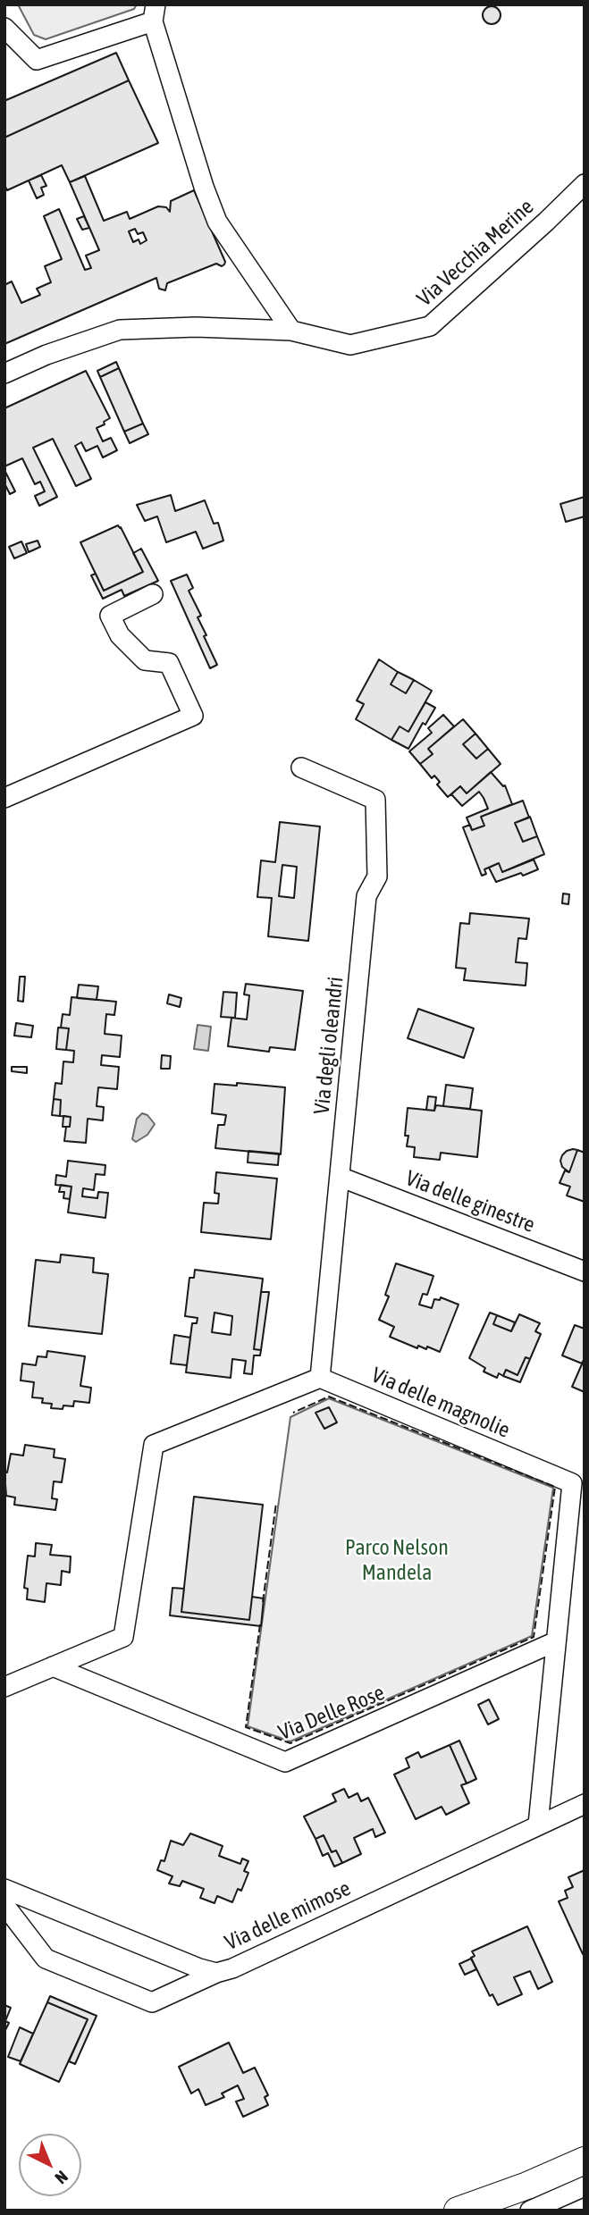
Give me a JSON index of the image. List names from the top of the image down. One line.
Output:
{"streets":{"street":["Via Vecchia Merine","Via degli oleandri","Via delle ginestre","Via delle magnolie","Via Delle Rose","Via delle mimose"]},"crossings":[["Via degli oleandri","Via delle ginestre"],["Via degli oleandri","Via delle magnolie"],["Via delle magnolie","Via Delle Rose"],["Via delle magnolie","Via delle mimose"]],"parks":["Parco Nelson Mandela"],"north":"bottom right"}
